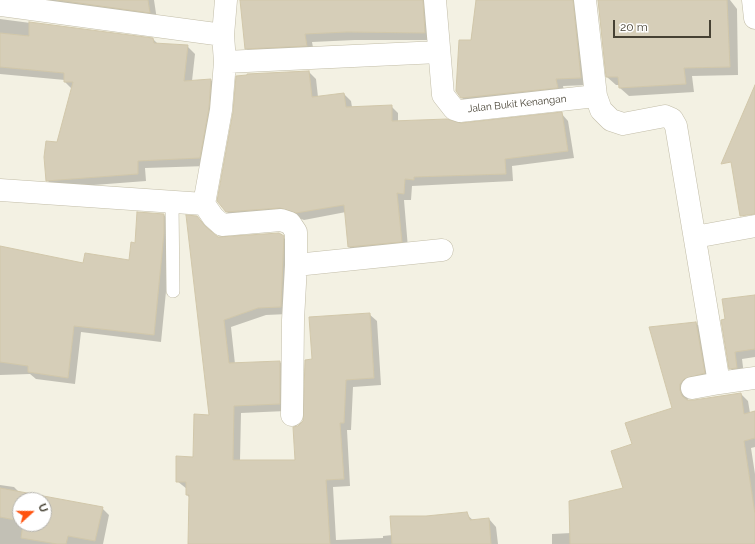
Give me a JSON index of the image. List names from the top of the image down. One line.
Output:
{"streets":{"street":["Jalan Bukit Kenangan"]},"scale_bar":"20 m","north":"right"}
